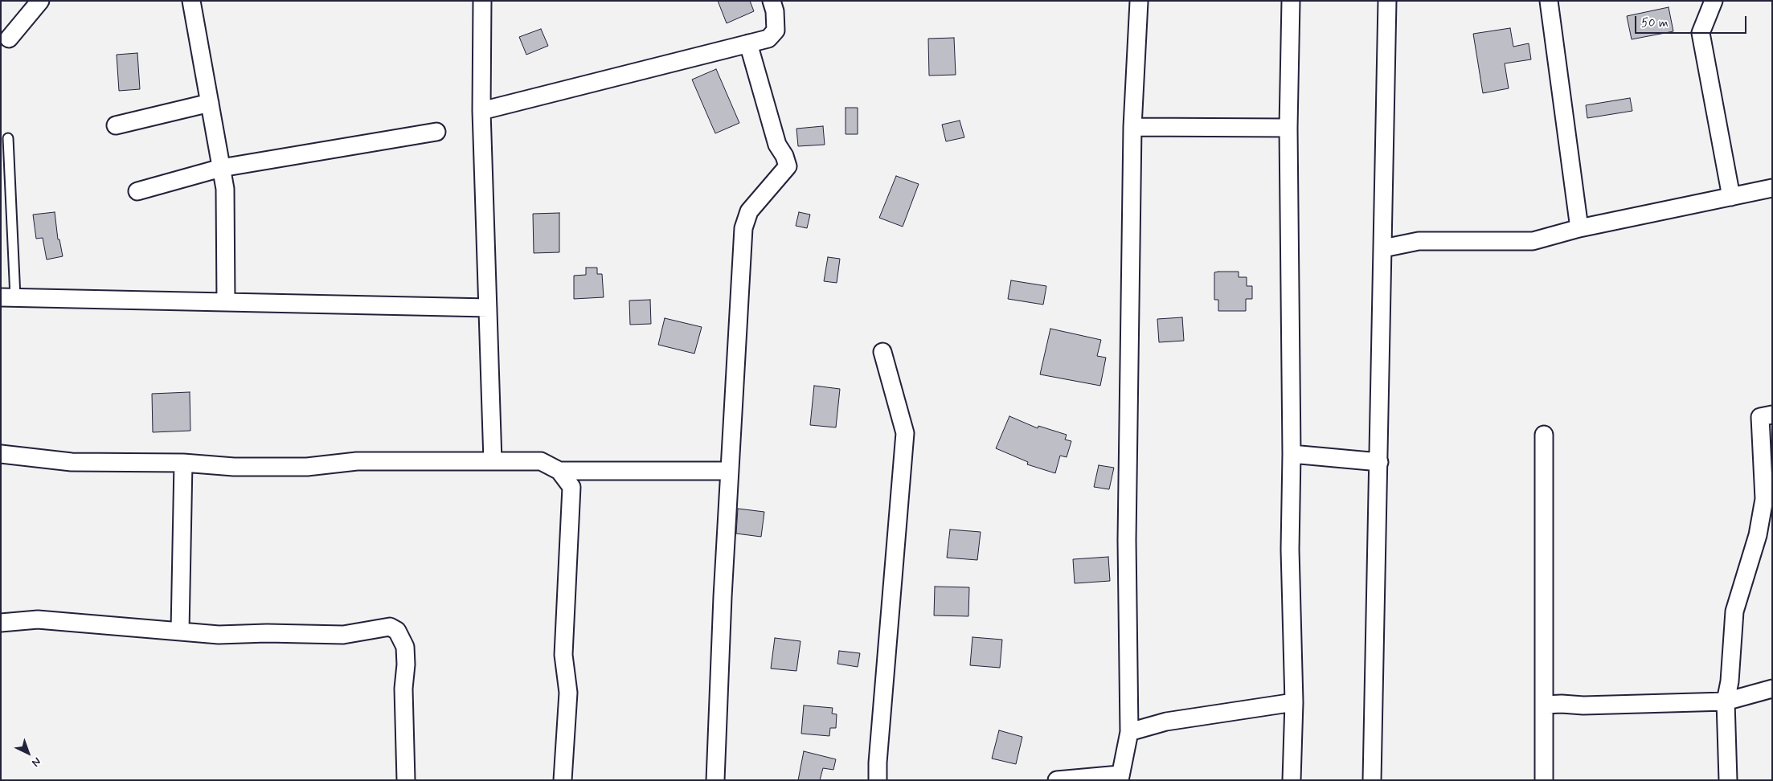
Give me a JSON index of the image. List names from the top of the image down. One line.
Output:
{"scale_bar":"50 m","north":"bottom right"}
